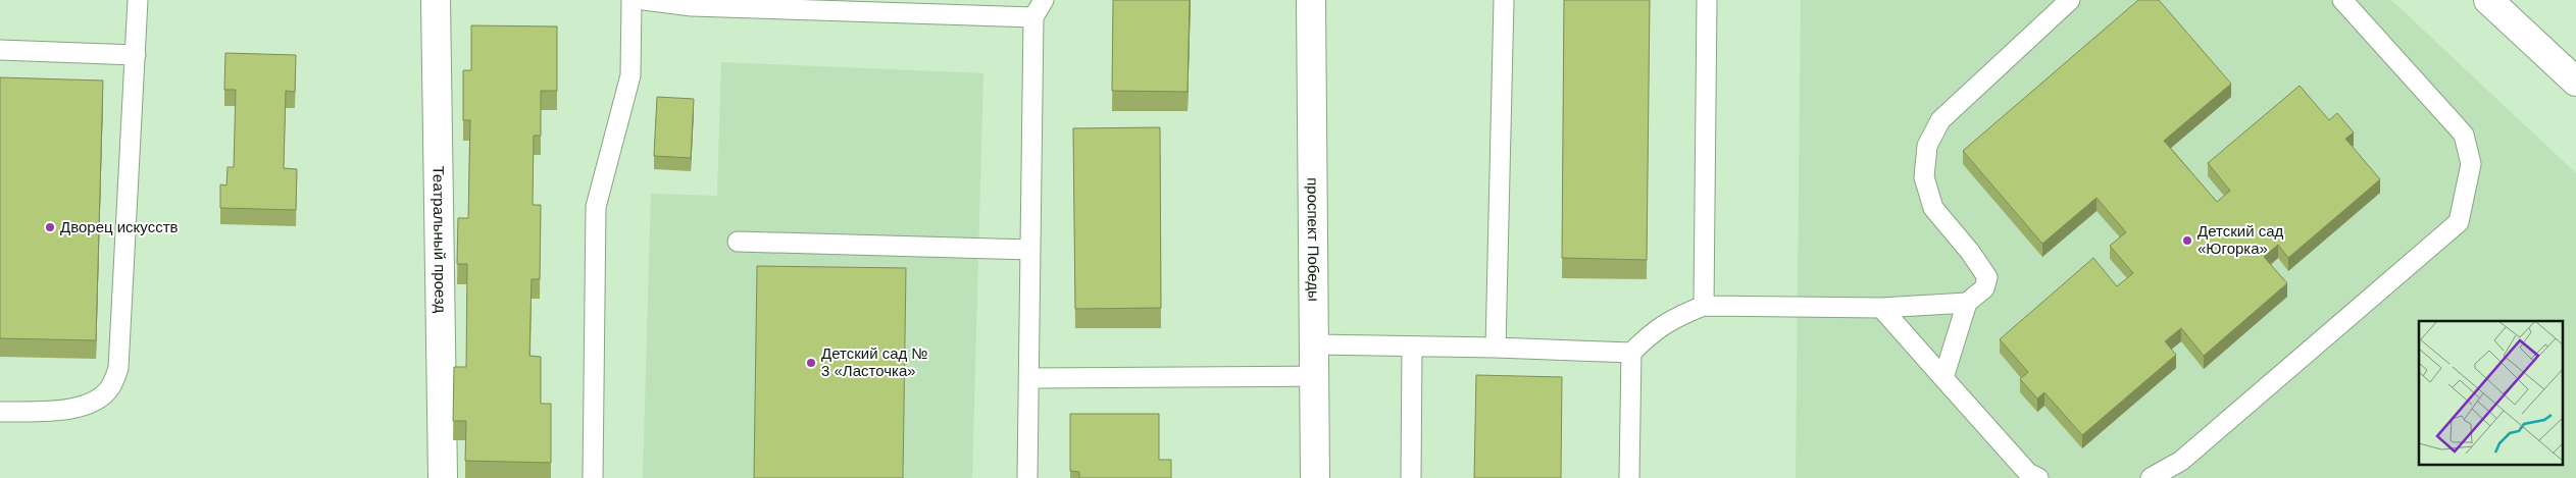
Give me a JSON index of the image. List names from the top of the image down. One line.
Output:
{"streets":{"street":["Театральный проезд","проспект Победы"]},"places":["Дворец искусств","Детский сад «Югорка»","Детский сад № 3 «Ласточка»"]}
